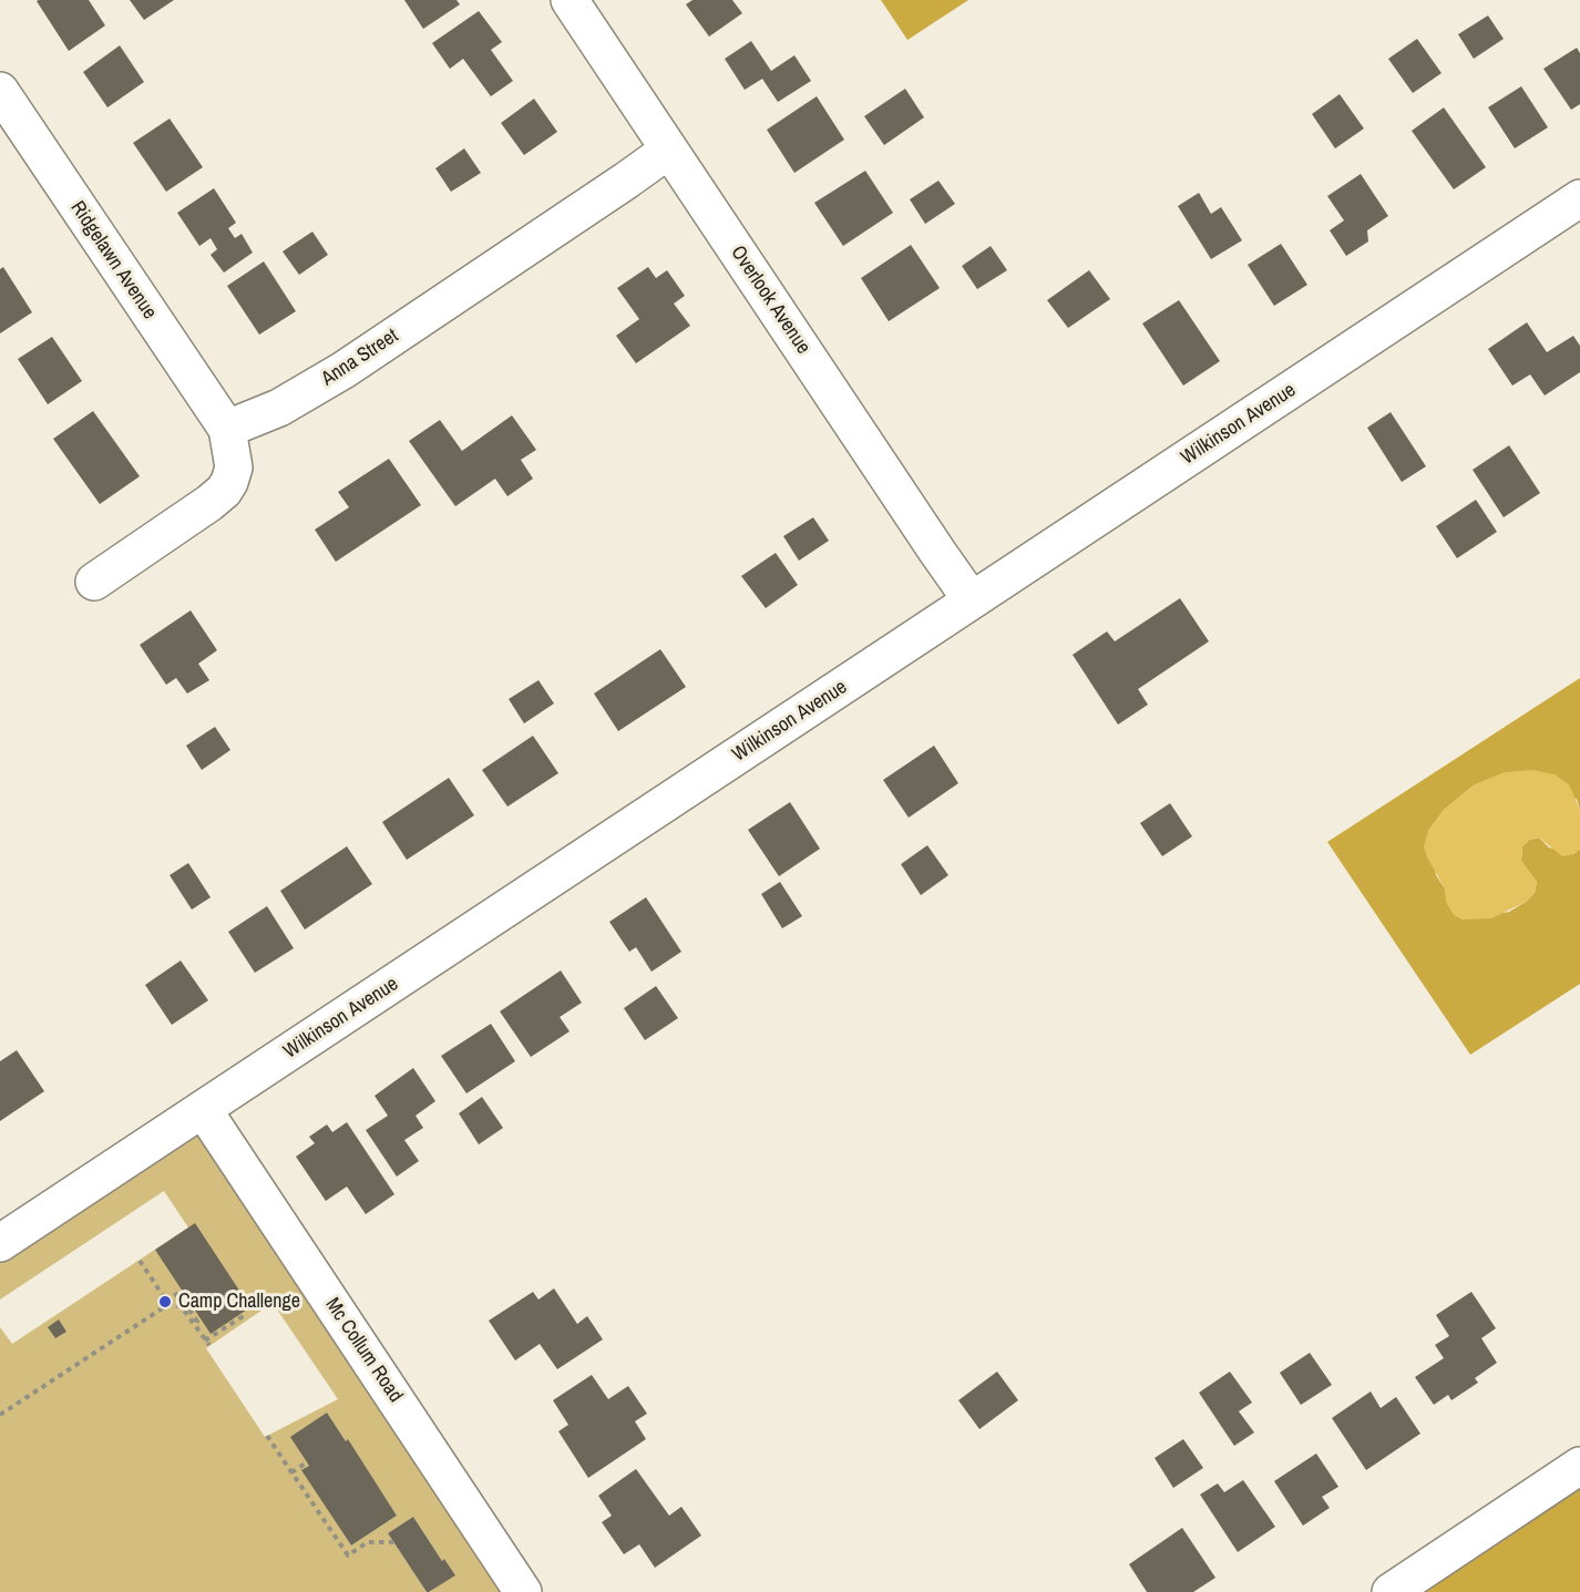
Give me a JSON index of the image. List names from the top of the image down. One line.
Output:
{"streets":{"street":["Ridgelawn Avenue","Overlook Avenue","Anna Street","Wilkinson Avenue","Mc Collum Road"]},"crossings":[["Ridgelawn Avenue","Anna Street"],["Overlook Avenue","Anna Street"],["Overlook Avenue","Wilkinson Avenue"],["Wilkinson Avenue","Mc Collum Road"]],"places":["Camp Challenge"]}
